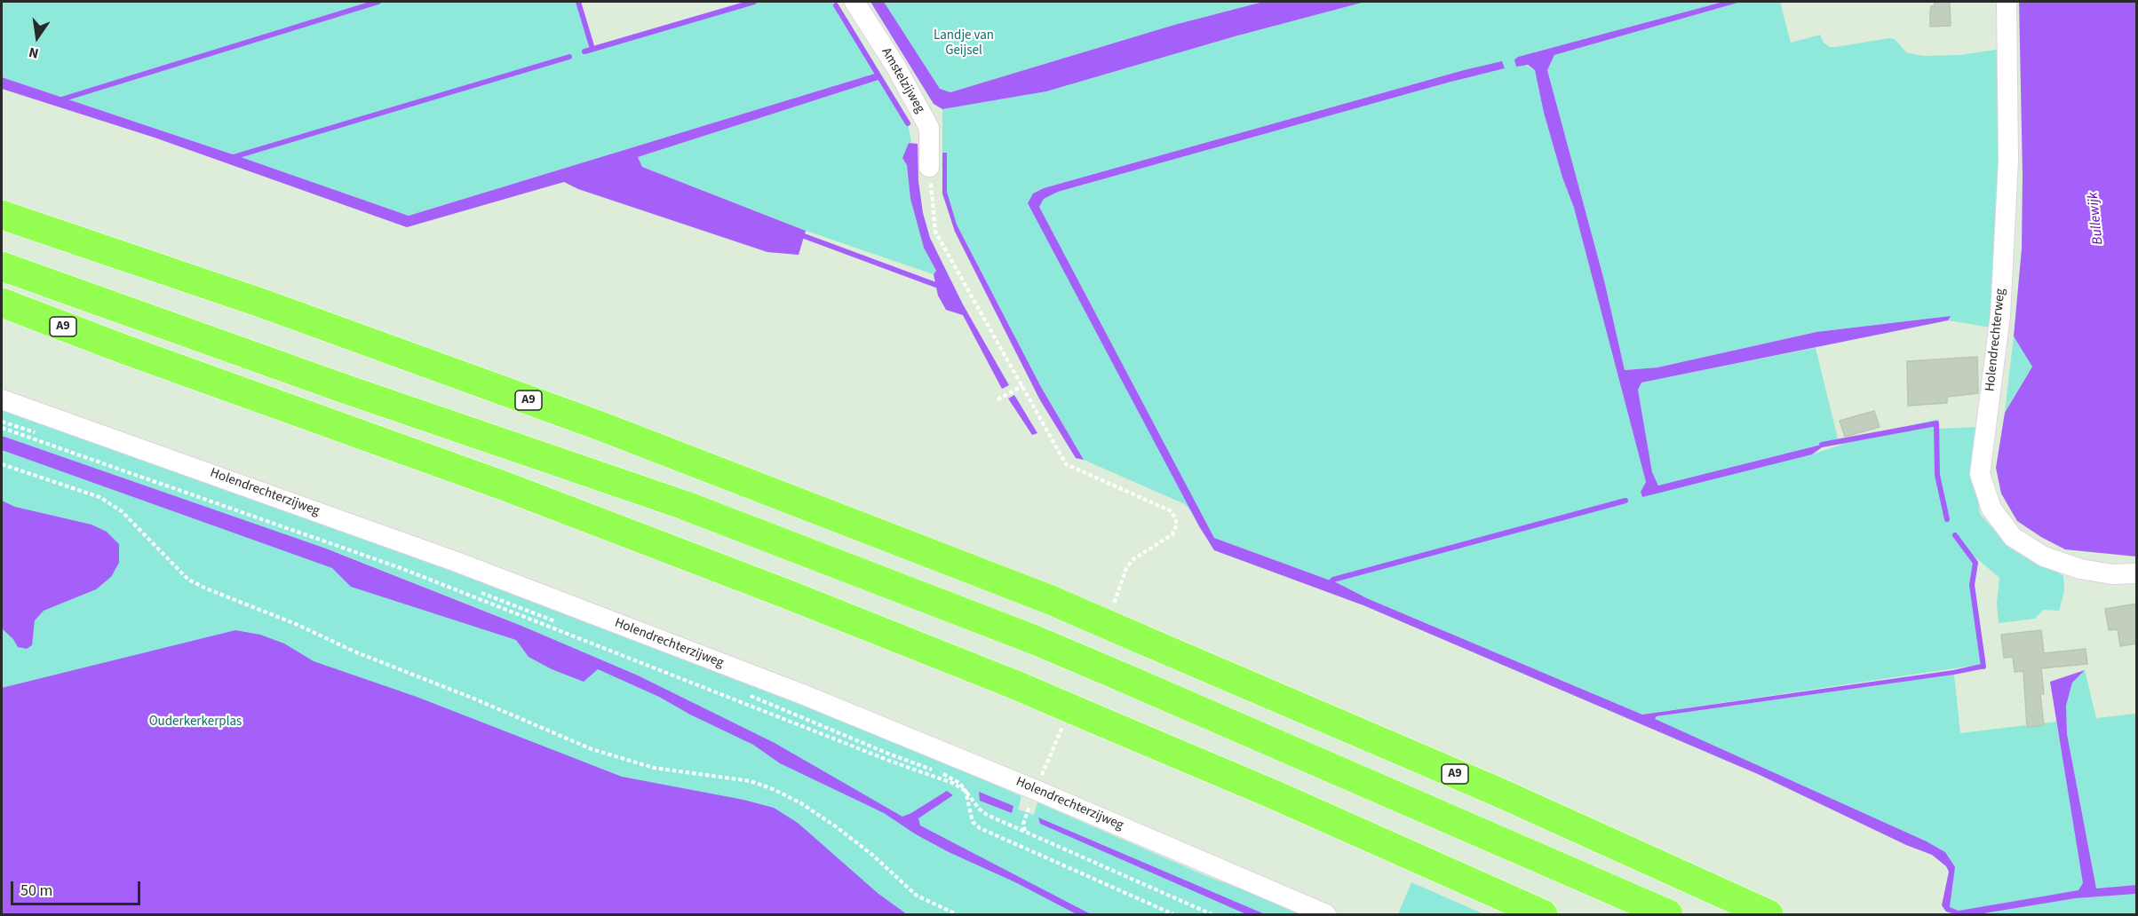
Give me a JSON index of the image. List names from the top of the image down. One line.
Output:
{"streets":{"highway":["A9"],"street":["Amstelzijweg","Holendrechterweg","Holendrechterzijweg"]},"water":["Bullewijk"],"parks":["Landje van Geijsel","Ouderkerkerplas"],"scale_bar":"50 m","north":"bottom"}
